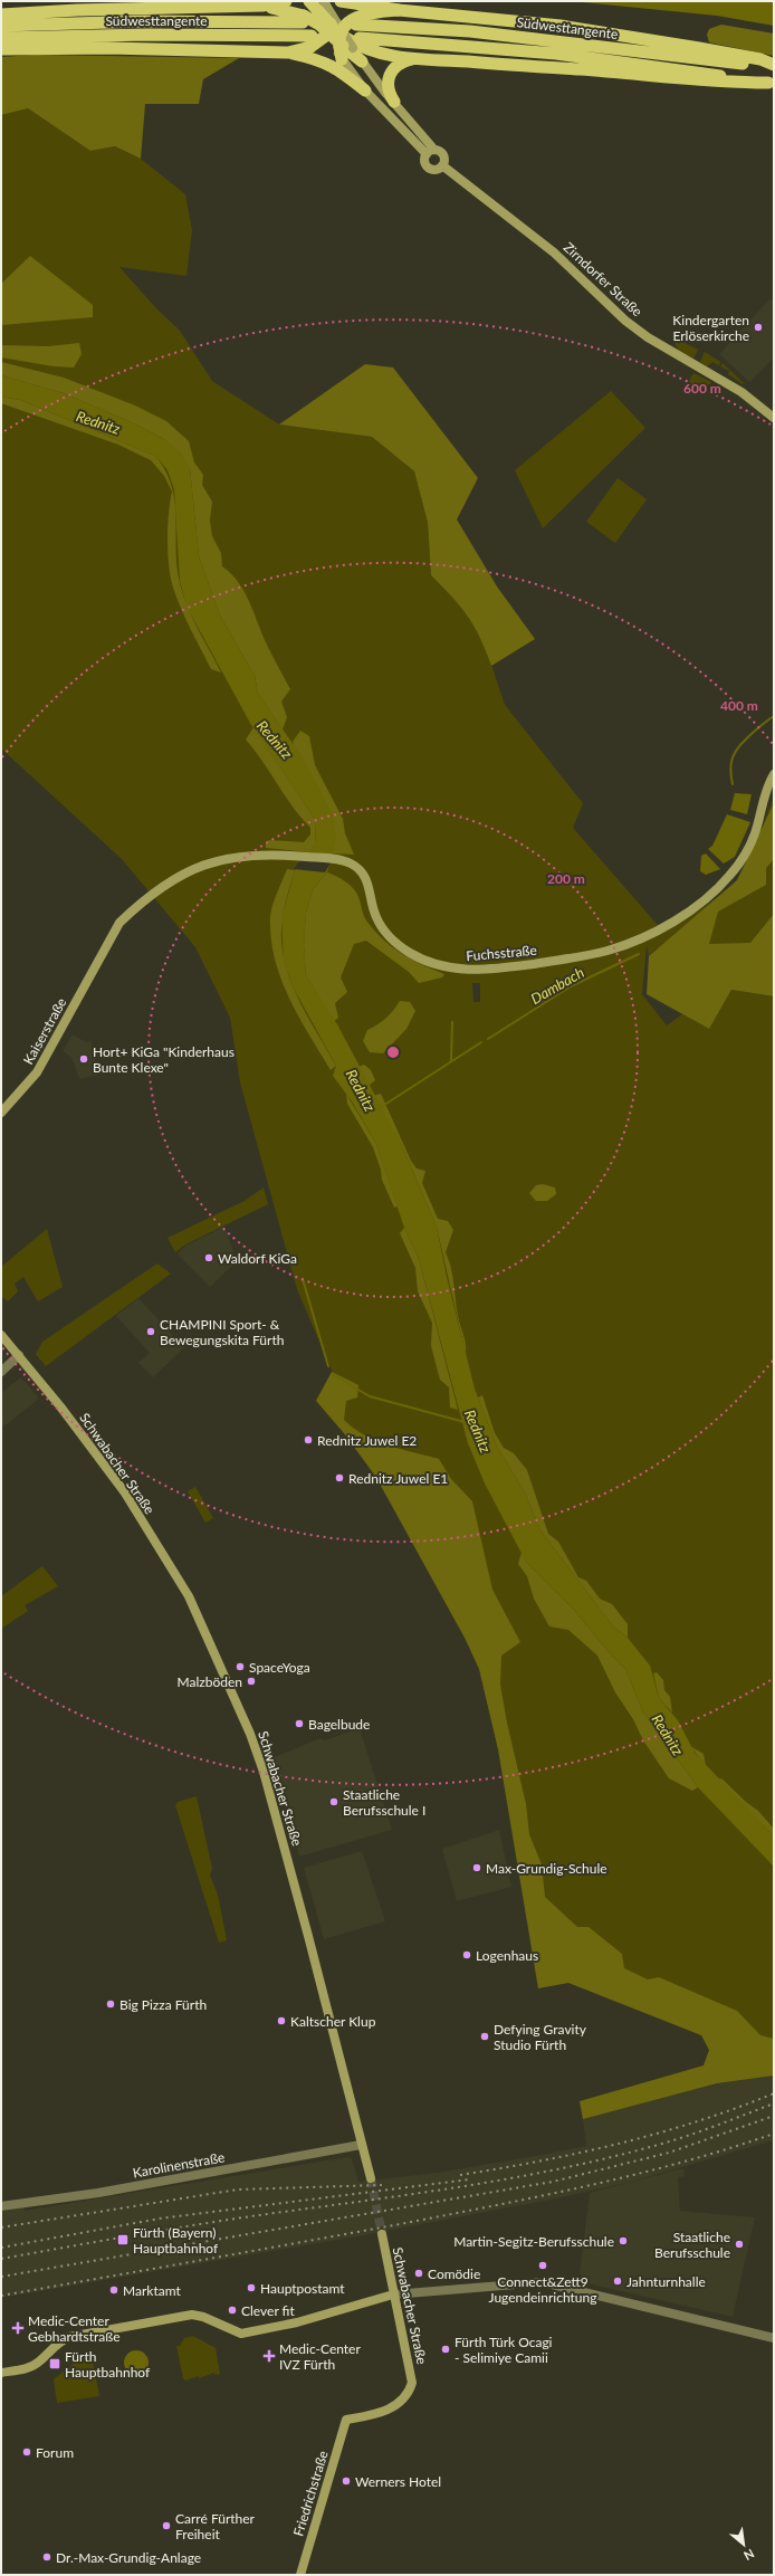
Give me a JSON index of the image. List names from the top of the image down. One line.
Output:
{"streets":{"highway":["Südwesttangente"],"main road":["Zirndorfer Straße","Fuchsstraße","Kaiserstraße","Schwabacher Straße","Friedrichstraße"],"street":["Karolinenstraße"]},"crossings":[["Fuchsstraße","Kaiserstraße"],["Schwabacher Straße","Karolinenstraße"],["Schwabacher Straße","Friedrichstraße"]],"water":["Rednitz","Dambach"],"places":{"other":["Kindergarten Erlöserkirche","Hort+ KiGa \"Kinderhaus Bunte Klexe\"","Waldorf KiGa","CHAMPINI Sport- & Bewegungskita Fürth","Rednitz Juwel E2","Rednitz Juwel E1","SpaceYoga","Malzböden","Bagelbude","Staatliche Berufsschule I","Max-Grundig-Schule","Logenhaus","Big Pizza Fürth","Kaltscher Klup","Defying Gravity Studio Fürth","Martin-Segitz-Berufsschule","Staatliche Berufsschule","Connect&Zett9 Jugendeinrichtung","Comödie","Jahnturnhalle","Hauptpostamt","Marktamt","Clever fit","Fürth Türk Ocagi - Selimiye Camii","Forum","Werners Hotel","Carré Fürther Freiheit","Dr.-Max-Grundig-Anlage"],"transit":["Fürth (Bayern) Hauptbahnhof","Fürth Hauptbahnhof"],"health":["Medic-Center Gebhardtstraße","Medic-Center IVZ Fürth"]},"north":"bottom right","rings":["600 m","400 m","200 m"]}
